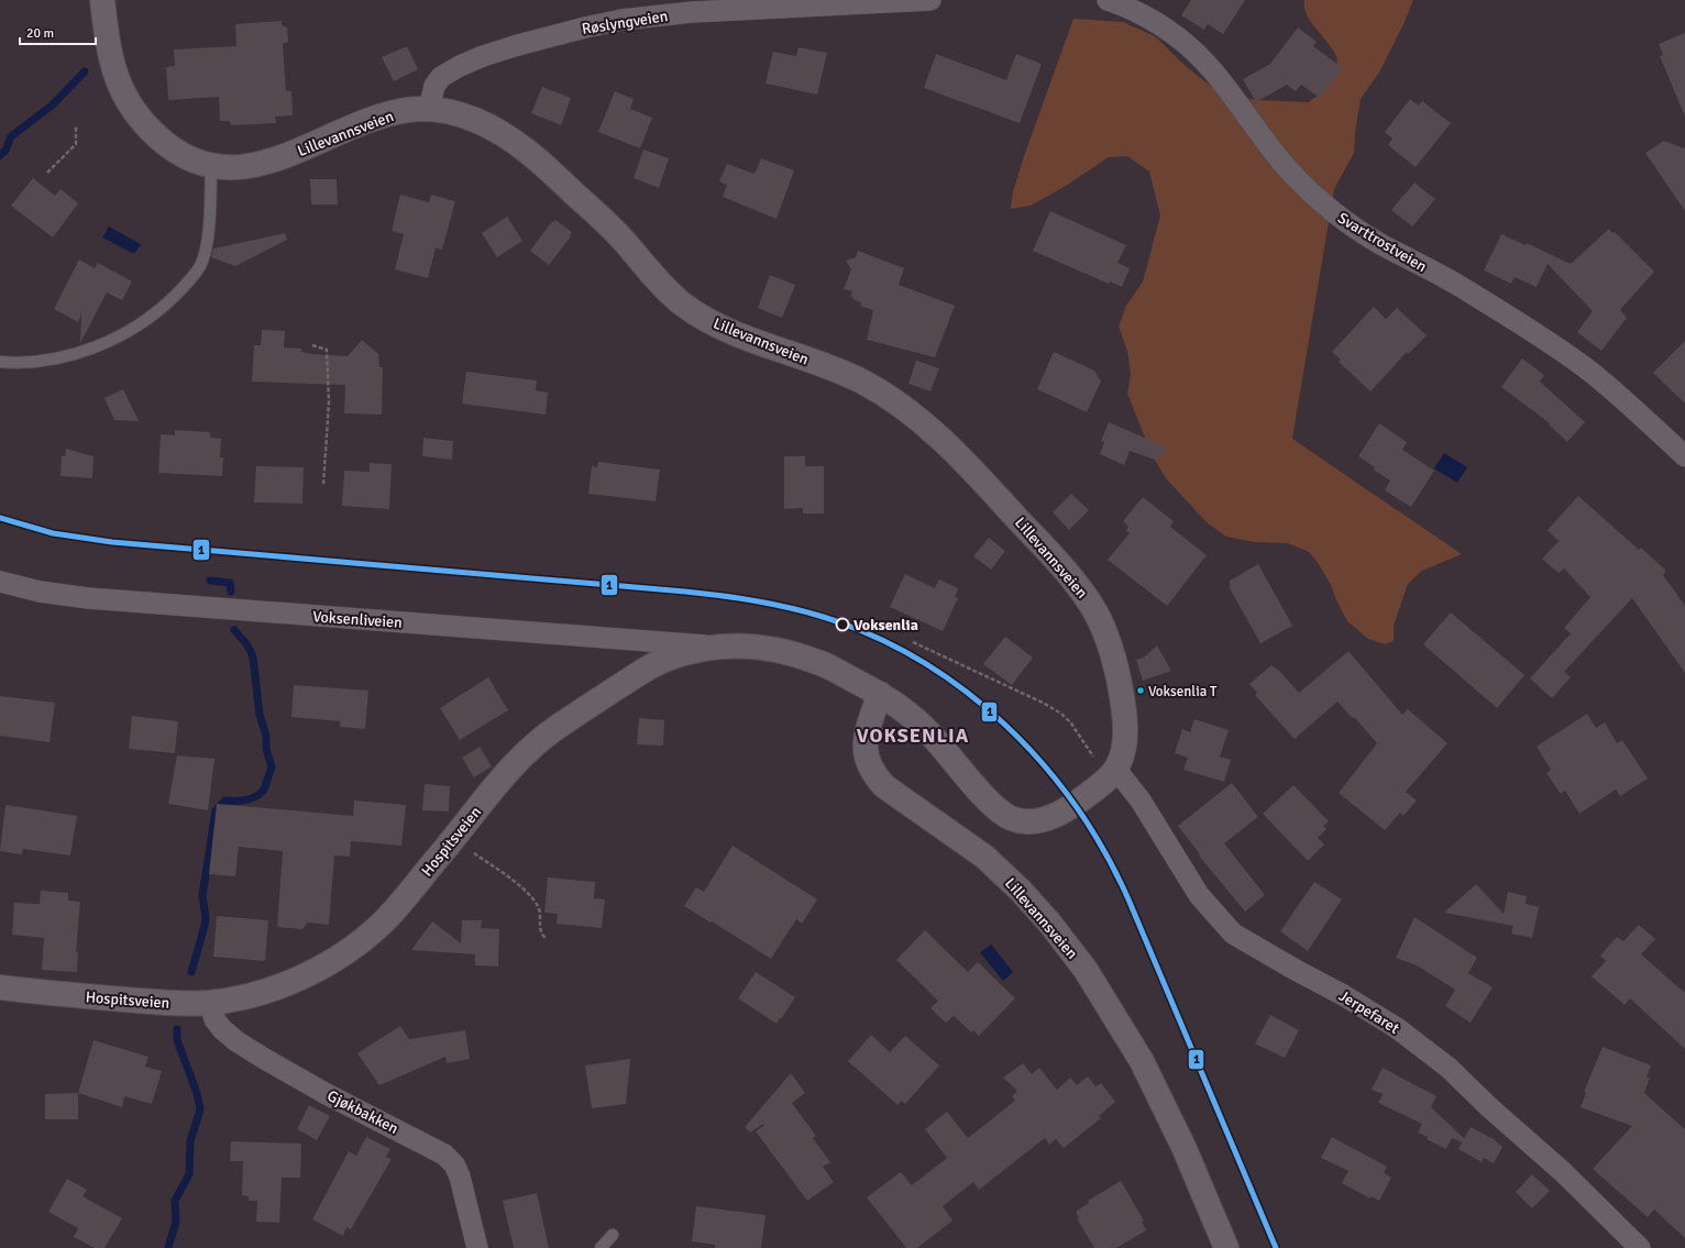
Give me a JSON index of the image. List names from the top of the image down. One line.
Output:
{"streets":{"street":["Røslyngveien","Lillevannsveien","Svarttrostveien","Voksenliveien","Hospitsveien","Jerpefaret","Gjøkbakken"]},"crossings":[["Røslyngveien","Lillevannsveien"],["Lillevannsveien","Hospitsveien"],["Lillevannsveien","Jerpefaret"],["Voksenliveien","Hospitsveien"],["Hospitsveien","Gjøkbakken"]],"districts":["VOKSENLIA"],"places":["Voksenlia","Voksenlia T"],"lines":["transit line 1"],"scale_bar":"20 m"}
